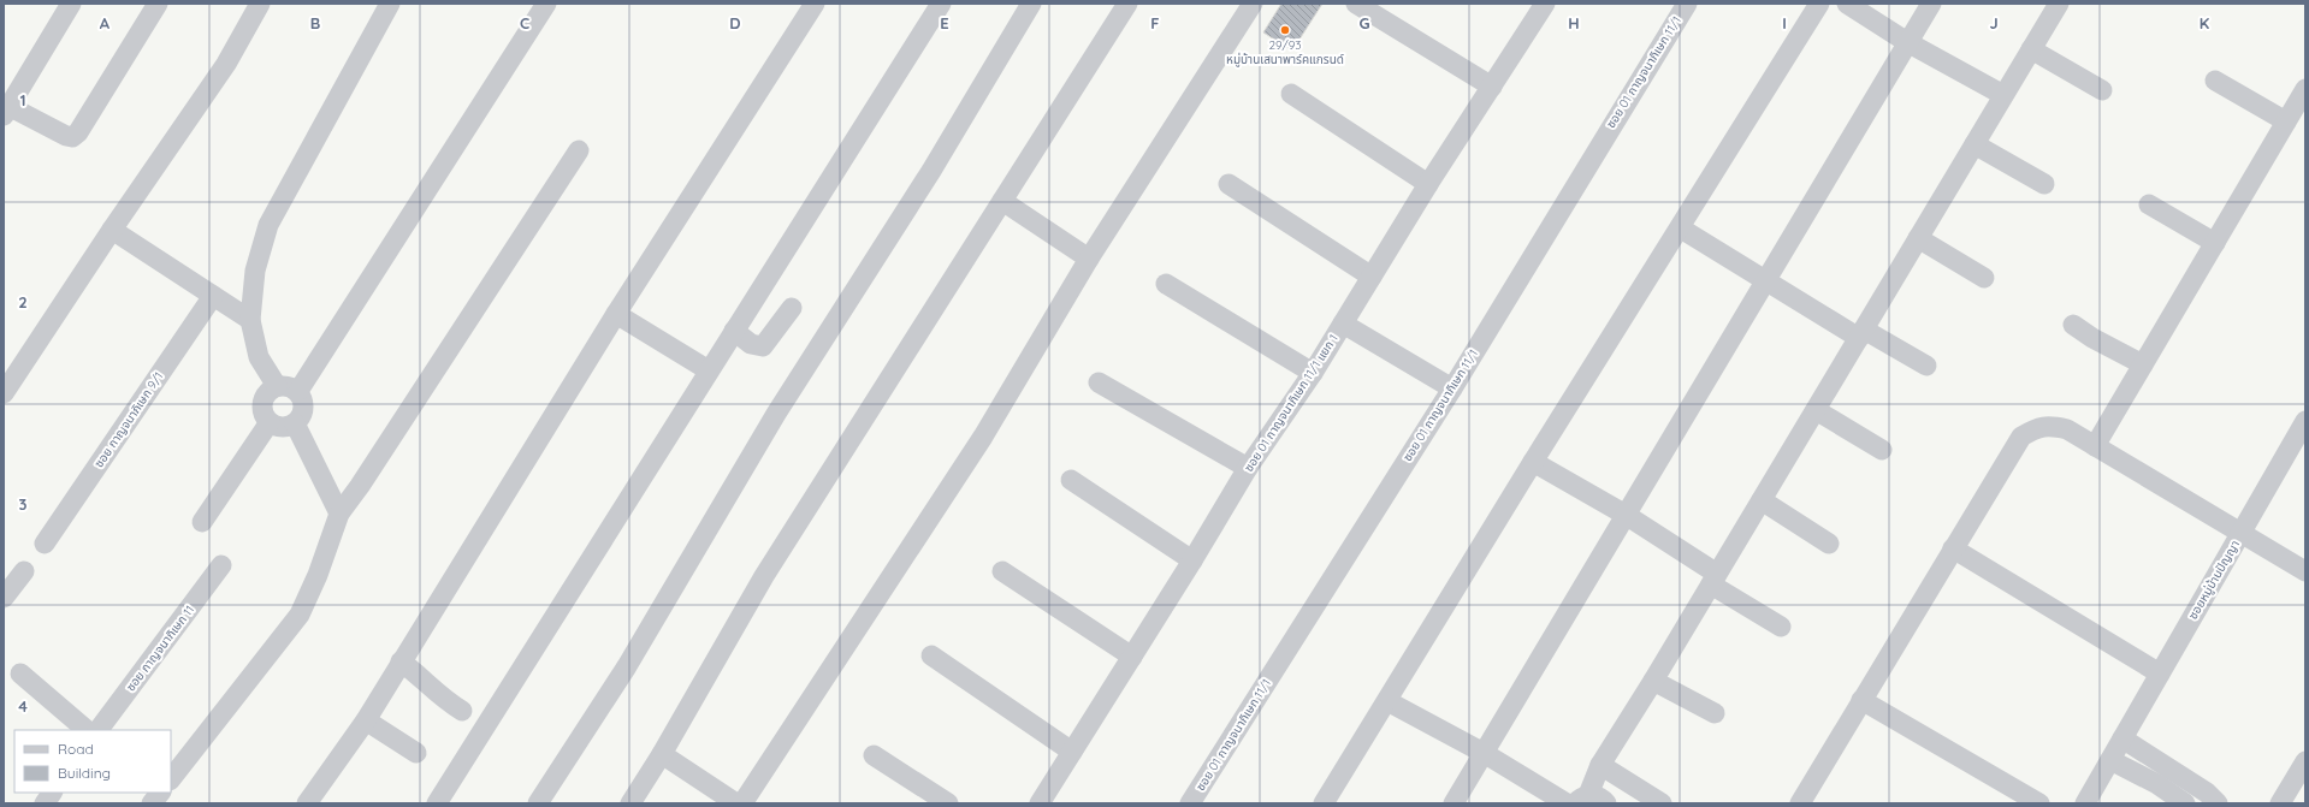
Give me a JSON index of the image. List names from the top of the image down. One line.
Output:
{"streets":{"street":["ซอย 01 กาญจนาภิเษก 11/1","ซอย 01 กาญจนาภิเษก 11/1 แยก 1","ซอย กาญจนาภิเษก 9/1","ซอยหมู่บ้านปัญญา","ซอย กาญจนาภิเษก 11"]},"places":["29/93 หมู่บ้านเสนาพาร์คแกรนด์"],"legend":["Road","Building"],"grid":{"columns":["A","B","C","D","E","F","G","H","I","J","K"],"rows":["1","2","3","4"]}}
